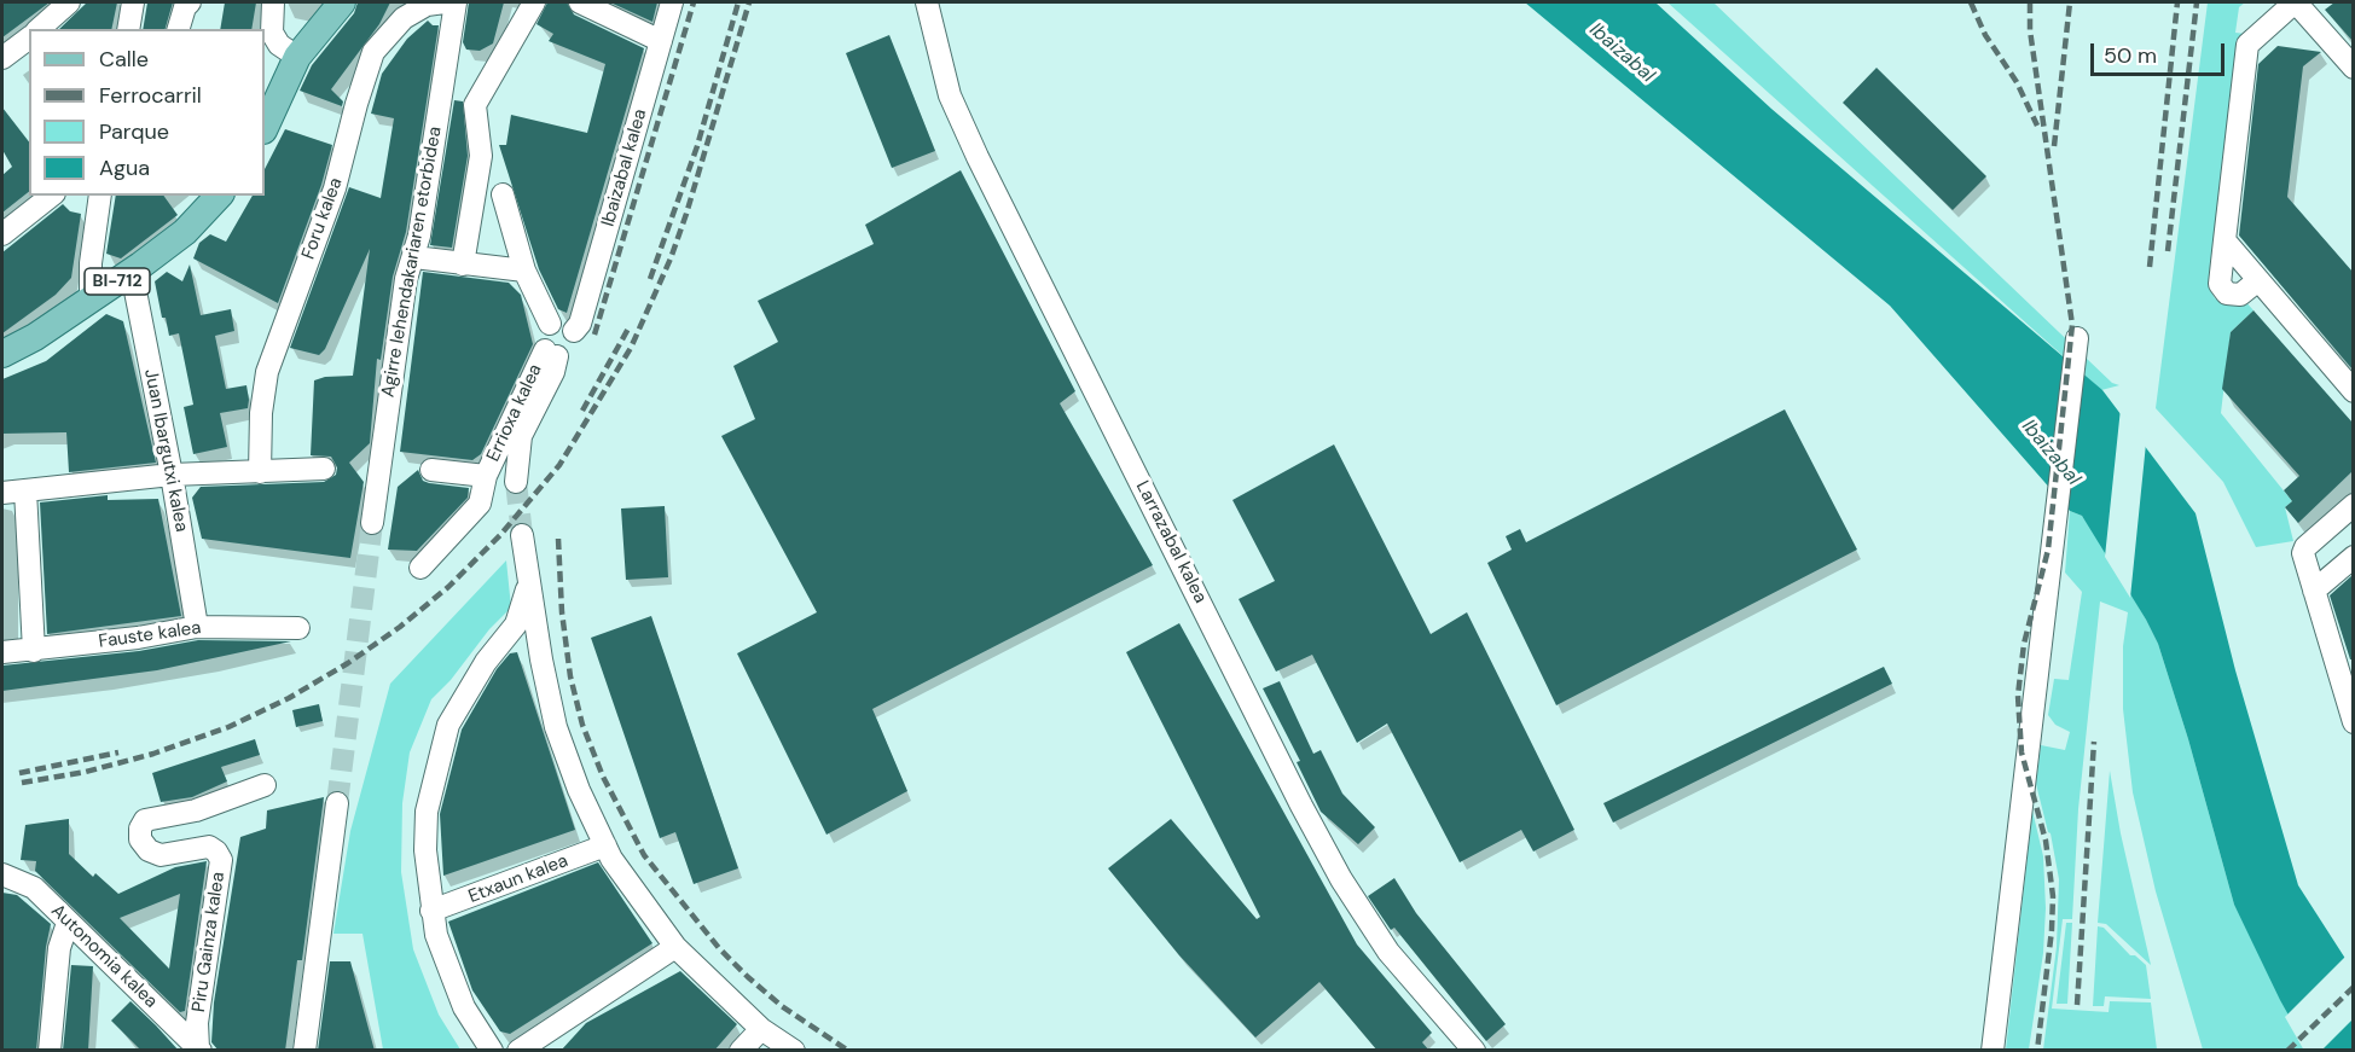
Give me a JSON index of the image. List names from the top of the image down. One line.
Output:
{"streets":{"main road":["BI-712"],"street":["Ibaizabal kalea","Foru kalea","Agirre lehendakariaren etorbidea","Errioxa kalea","Juan Ibargutxi kalea","Larrazabal kalea","Fauste kalea","Etxaun kalea","Piru Gainza kalea","Autonomia kalea"]},"crossings":[["Ibaizabal kalea","Errioxa kalea"],["BI-712","Juan Ibargutxi kalea"],["Juan Ibargutxi kalea","Fauste kalea"],["Piru Gainza kalea","Autonomia kalea"]],"water":["Ibaizabal"],"legend":["Calle","Ferrocarril","Parque","Agua"],"scale_bar":"50 m"}
